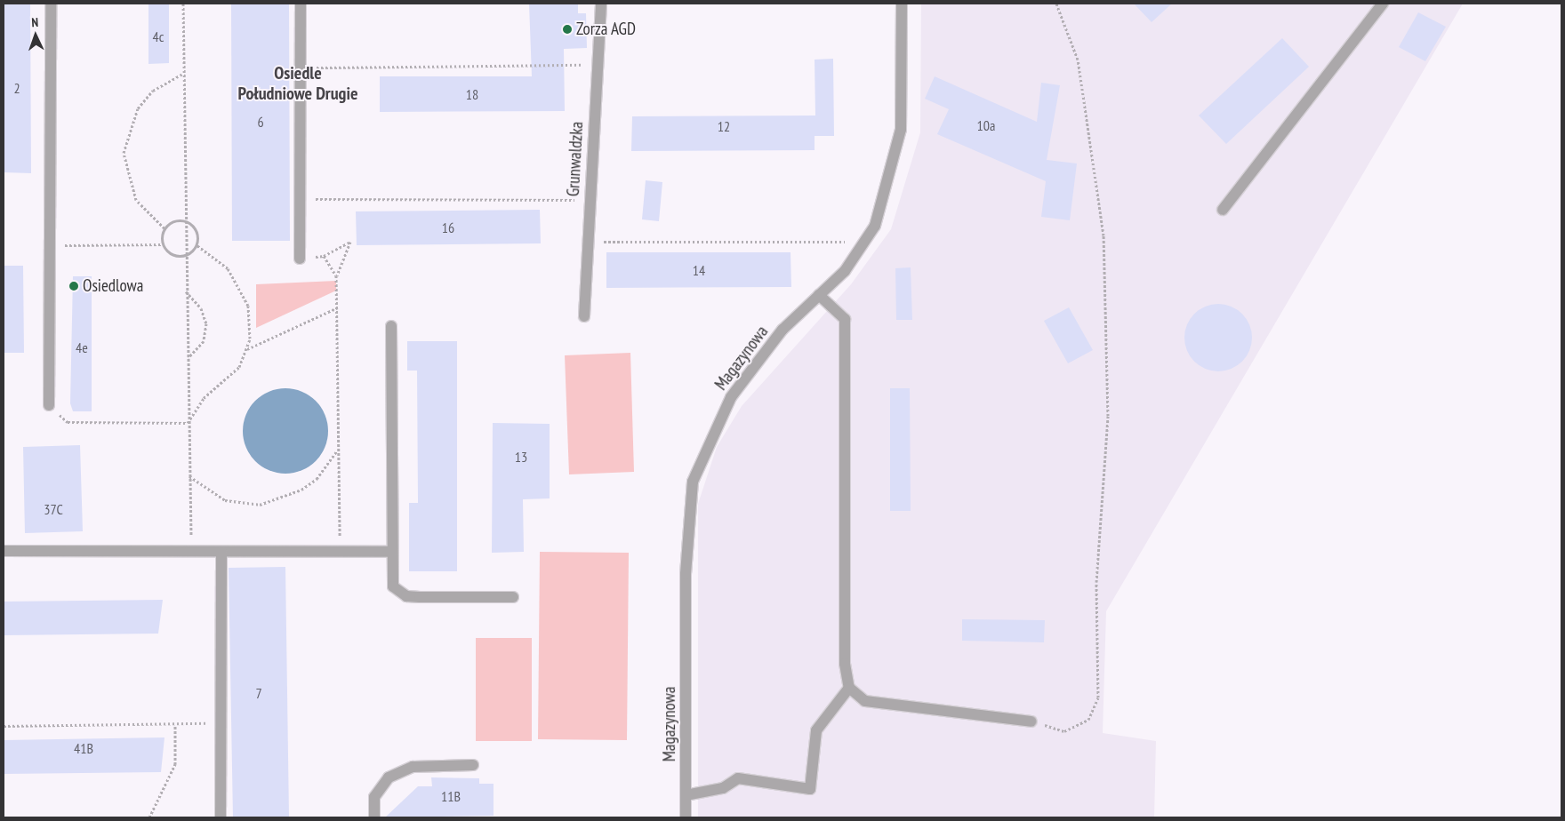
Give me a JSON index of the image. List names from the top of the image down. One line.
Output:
{"streets":{"street":["Grunwaldzka","Magazynowa"]},"districts":["Osiedle Południowe Drugie"],"places":["Zorza AGD","Osiedlowa"],"house_numbers":["4c","2","18","6","10a","12","16","14","4e","13","37C","7","41B","11B"],"north":"top"}
